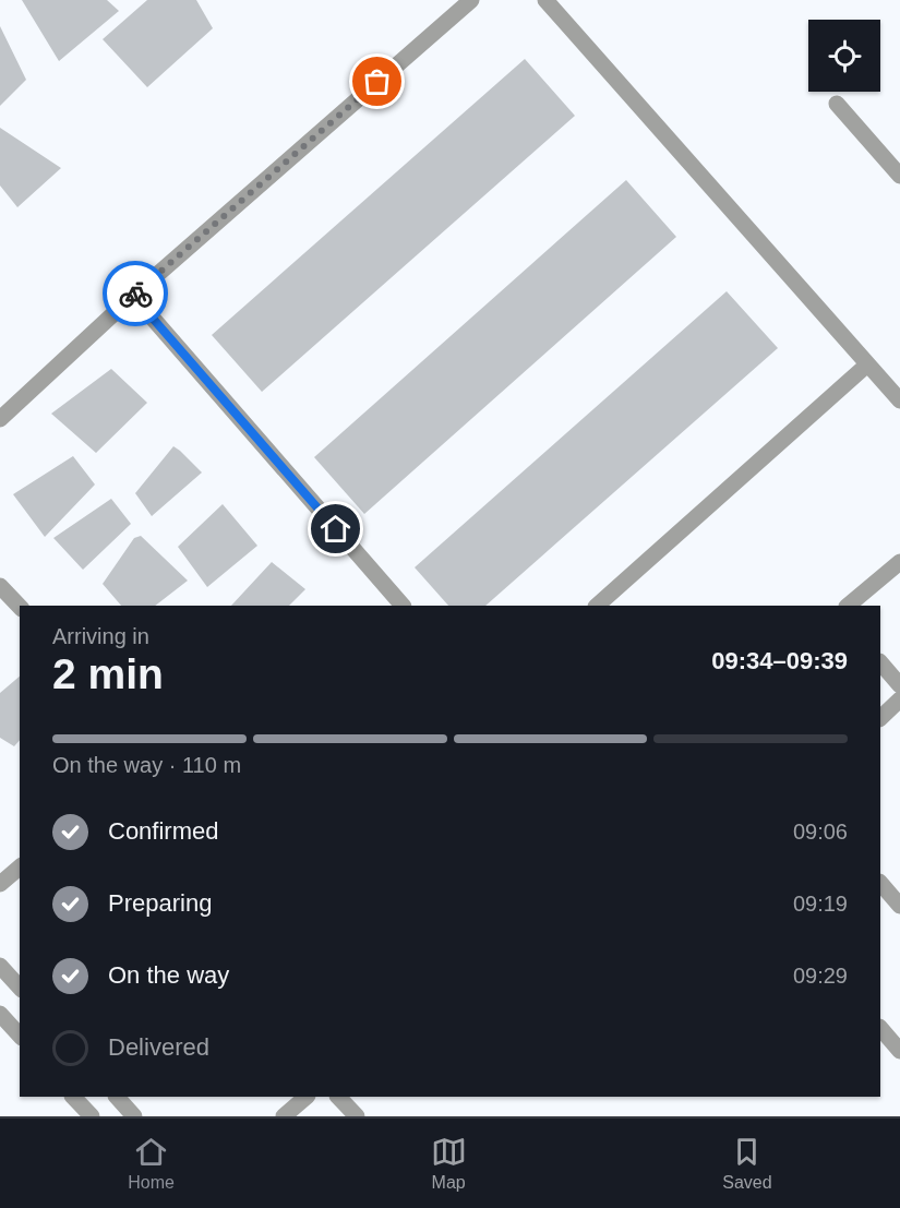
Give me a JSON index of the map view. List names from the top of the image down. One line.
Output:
{"page":{"heading":["2 min","Arriving in","09:34–09:39"],"bar":"On the way · 110 m","list":[["Confirmed","09:06"],["Preparing","09:19"],["On the way","09:29"],"Delivered"],"tabs":["Home","Map","Saved"]}}
